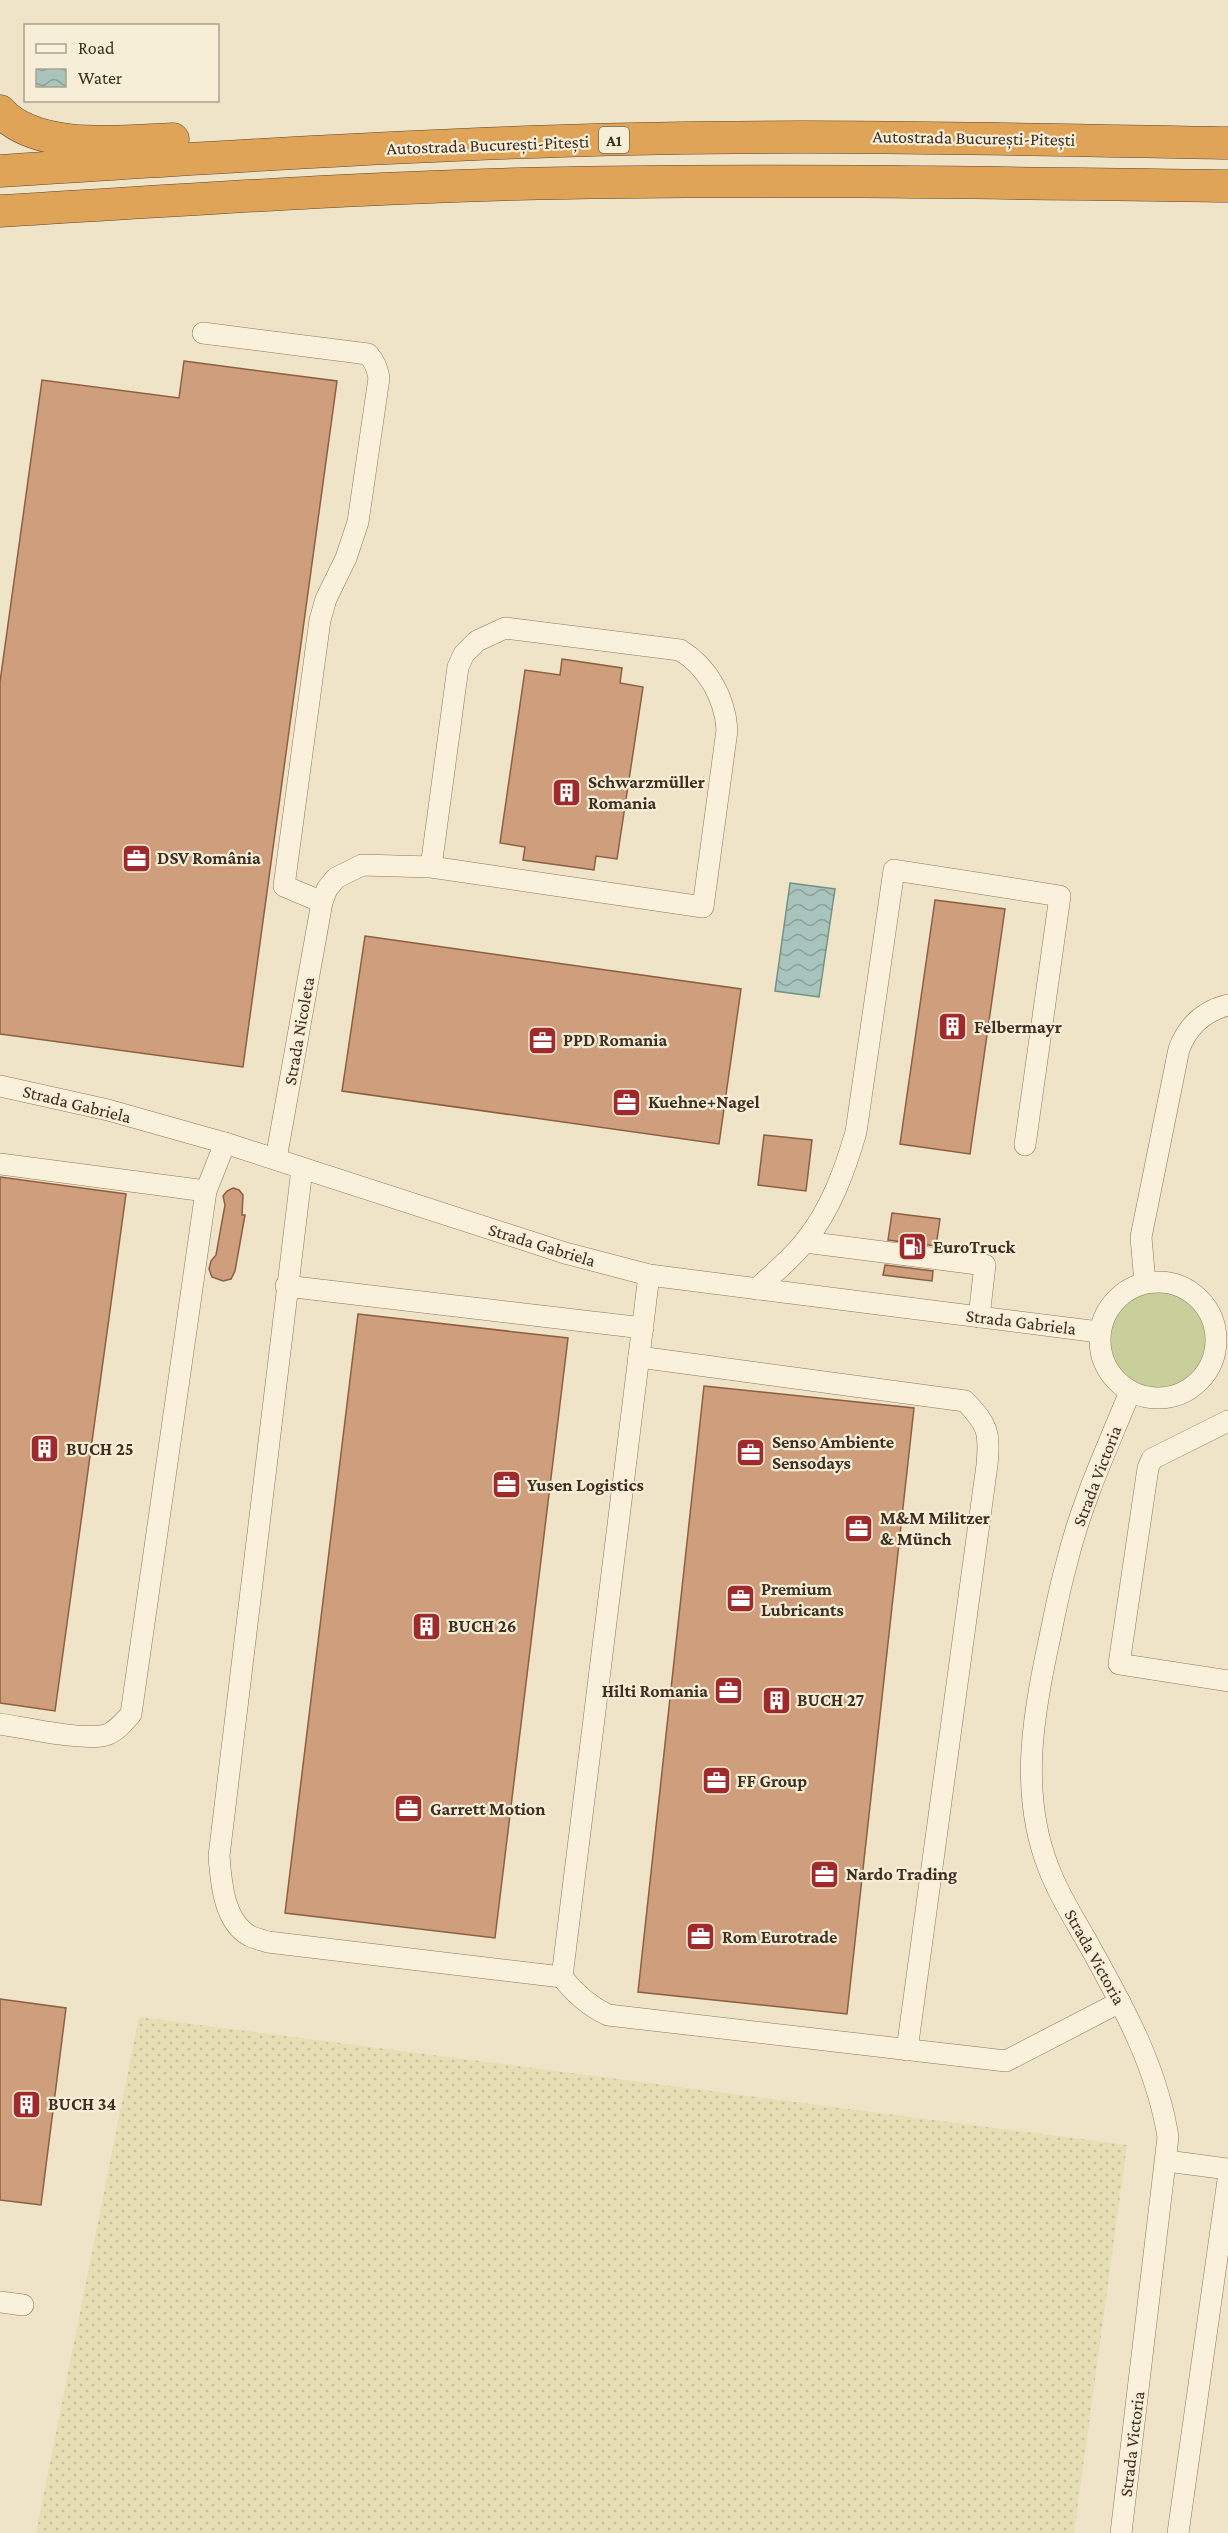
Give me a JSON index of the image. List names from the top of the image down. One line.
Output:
{"streets":{"highway":["Autostrada București-Pitești","A1"],"street":["Strada Nicoleta","Strada Gabriela","Strada Victoria"]},"crossings":[["Strada Nicoleta","Strada Gabriela"],["Strada Gabriela","Strada Victoria"]],"places":{"building":["Schwarzmüller Romania","Felbermayr","BUCH 25","BUCH 26","BUCH 27","BUCH 34"],"office":["DSV România","PPD Romania","Kuehne+Nagel","Senso Ambiente Sensodays","Yusen Logistics","M&M Militzer & Münch","Premium Lubricants","Hilti Romania","FF Group","Garrett Motion","Nardo Trading","Rom Eurotrade"],"fuel station":["EuroTruck"]},"legend":["Road","Water"]}
